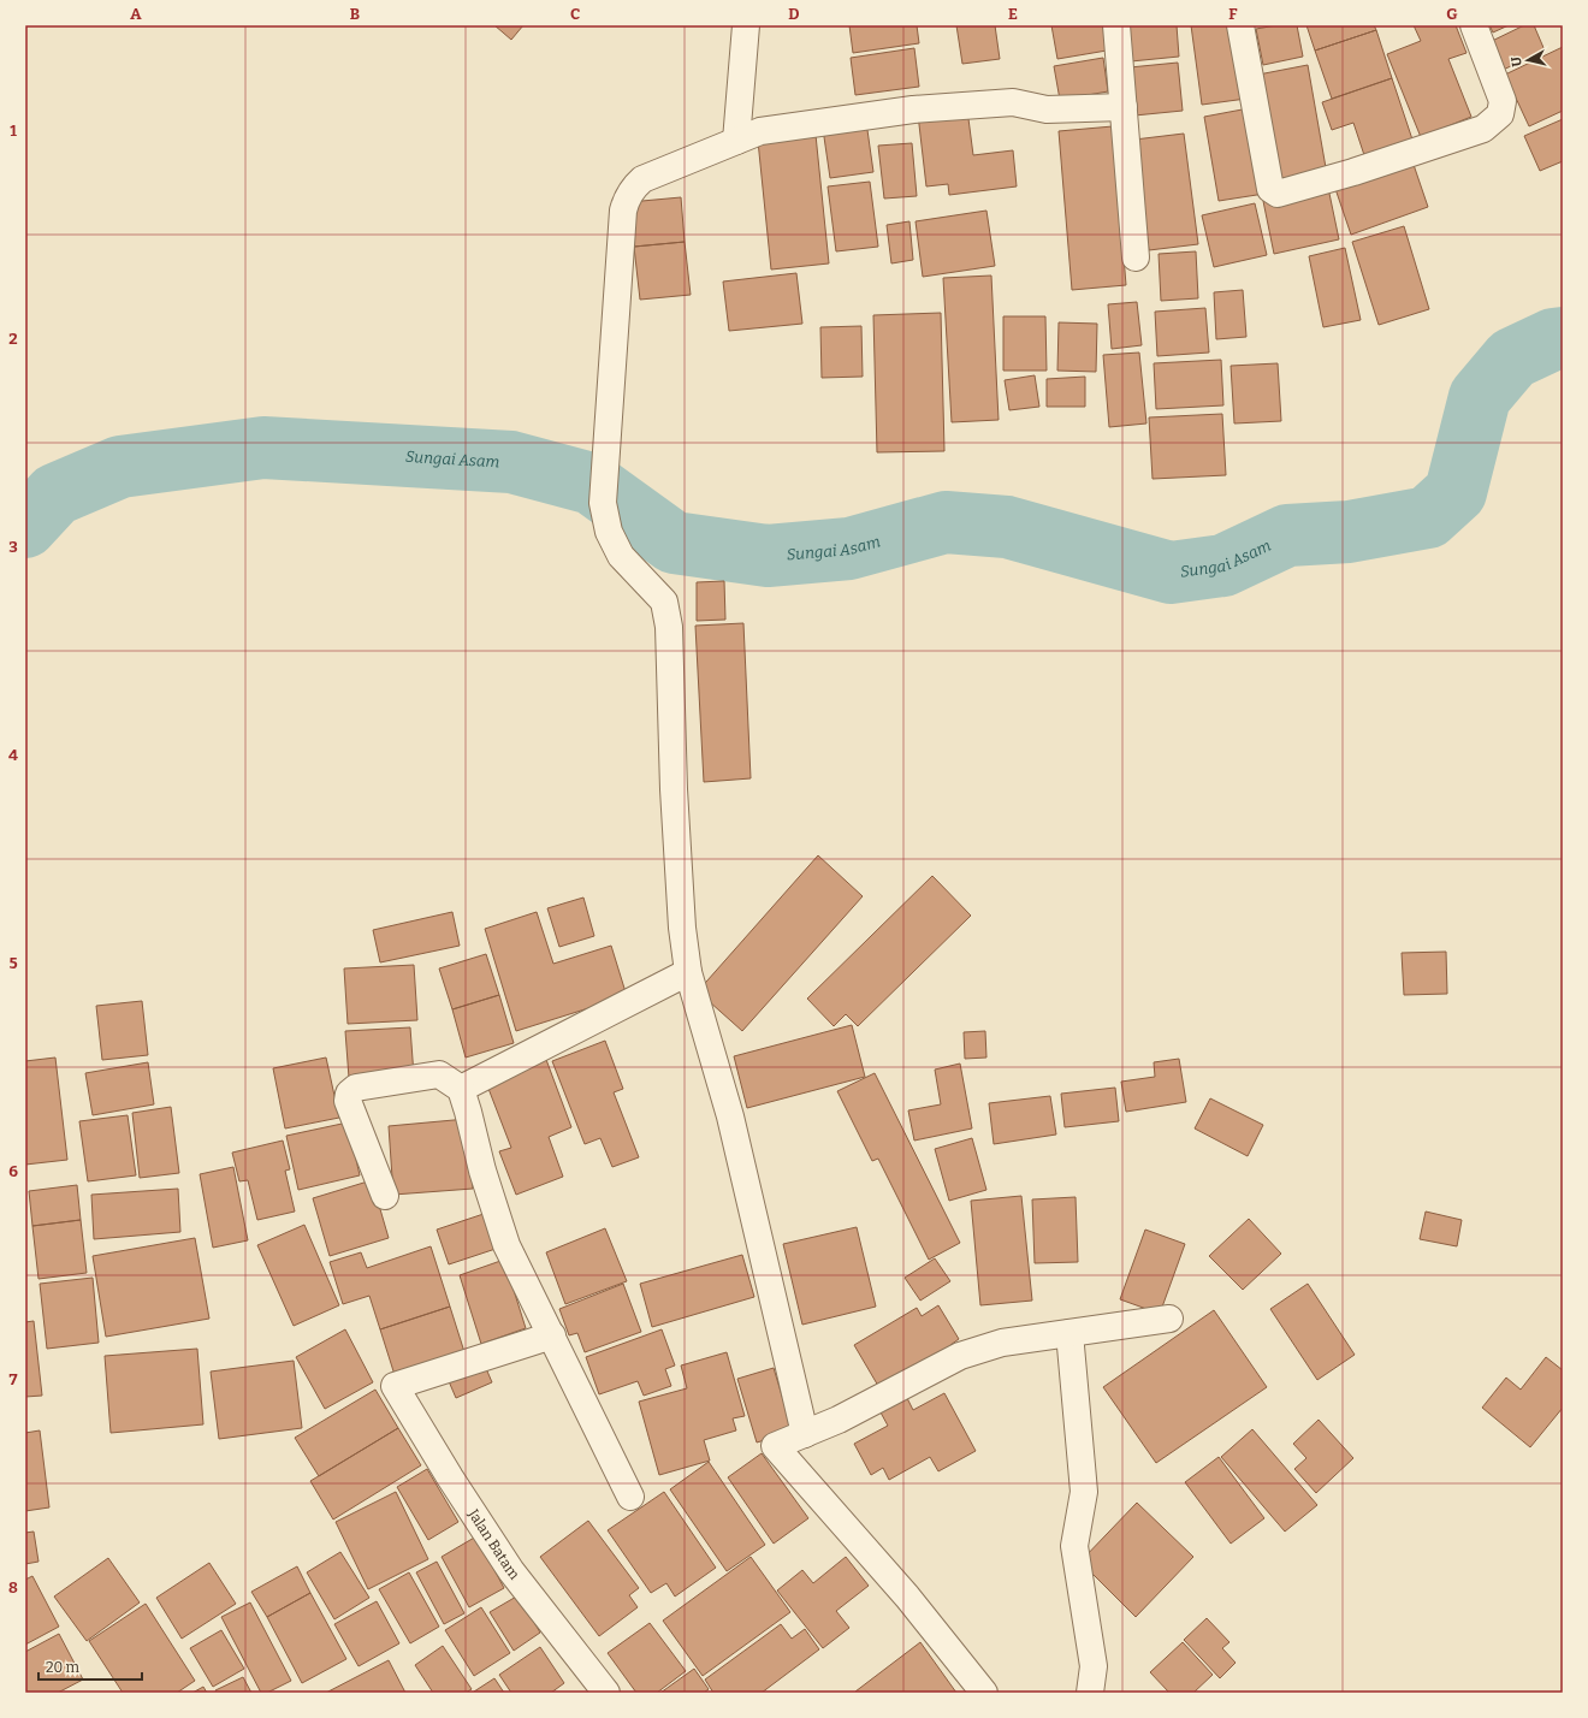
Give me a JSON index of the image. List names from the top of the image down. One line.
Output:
{"streets":{"street":["Jalan Batam"]},"water":["Sungai Asam"],"scale_bar":"20 m","north":"left","grid":{"columns":["A","B","C","D","E","F","G"],"rows":["1","2","3","4","5","6","7","8"]}}
